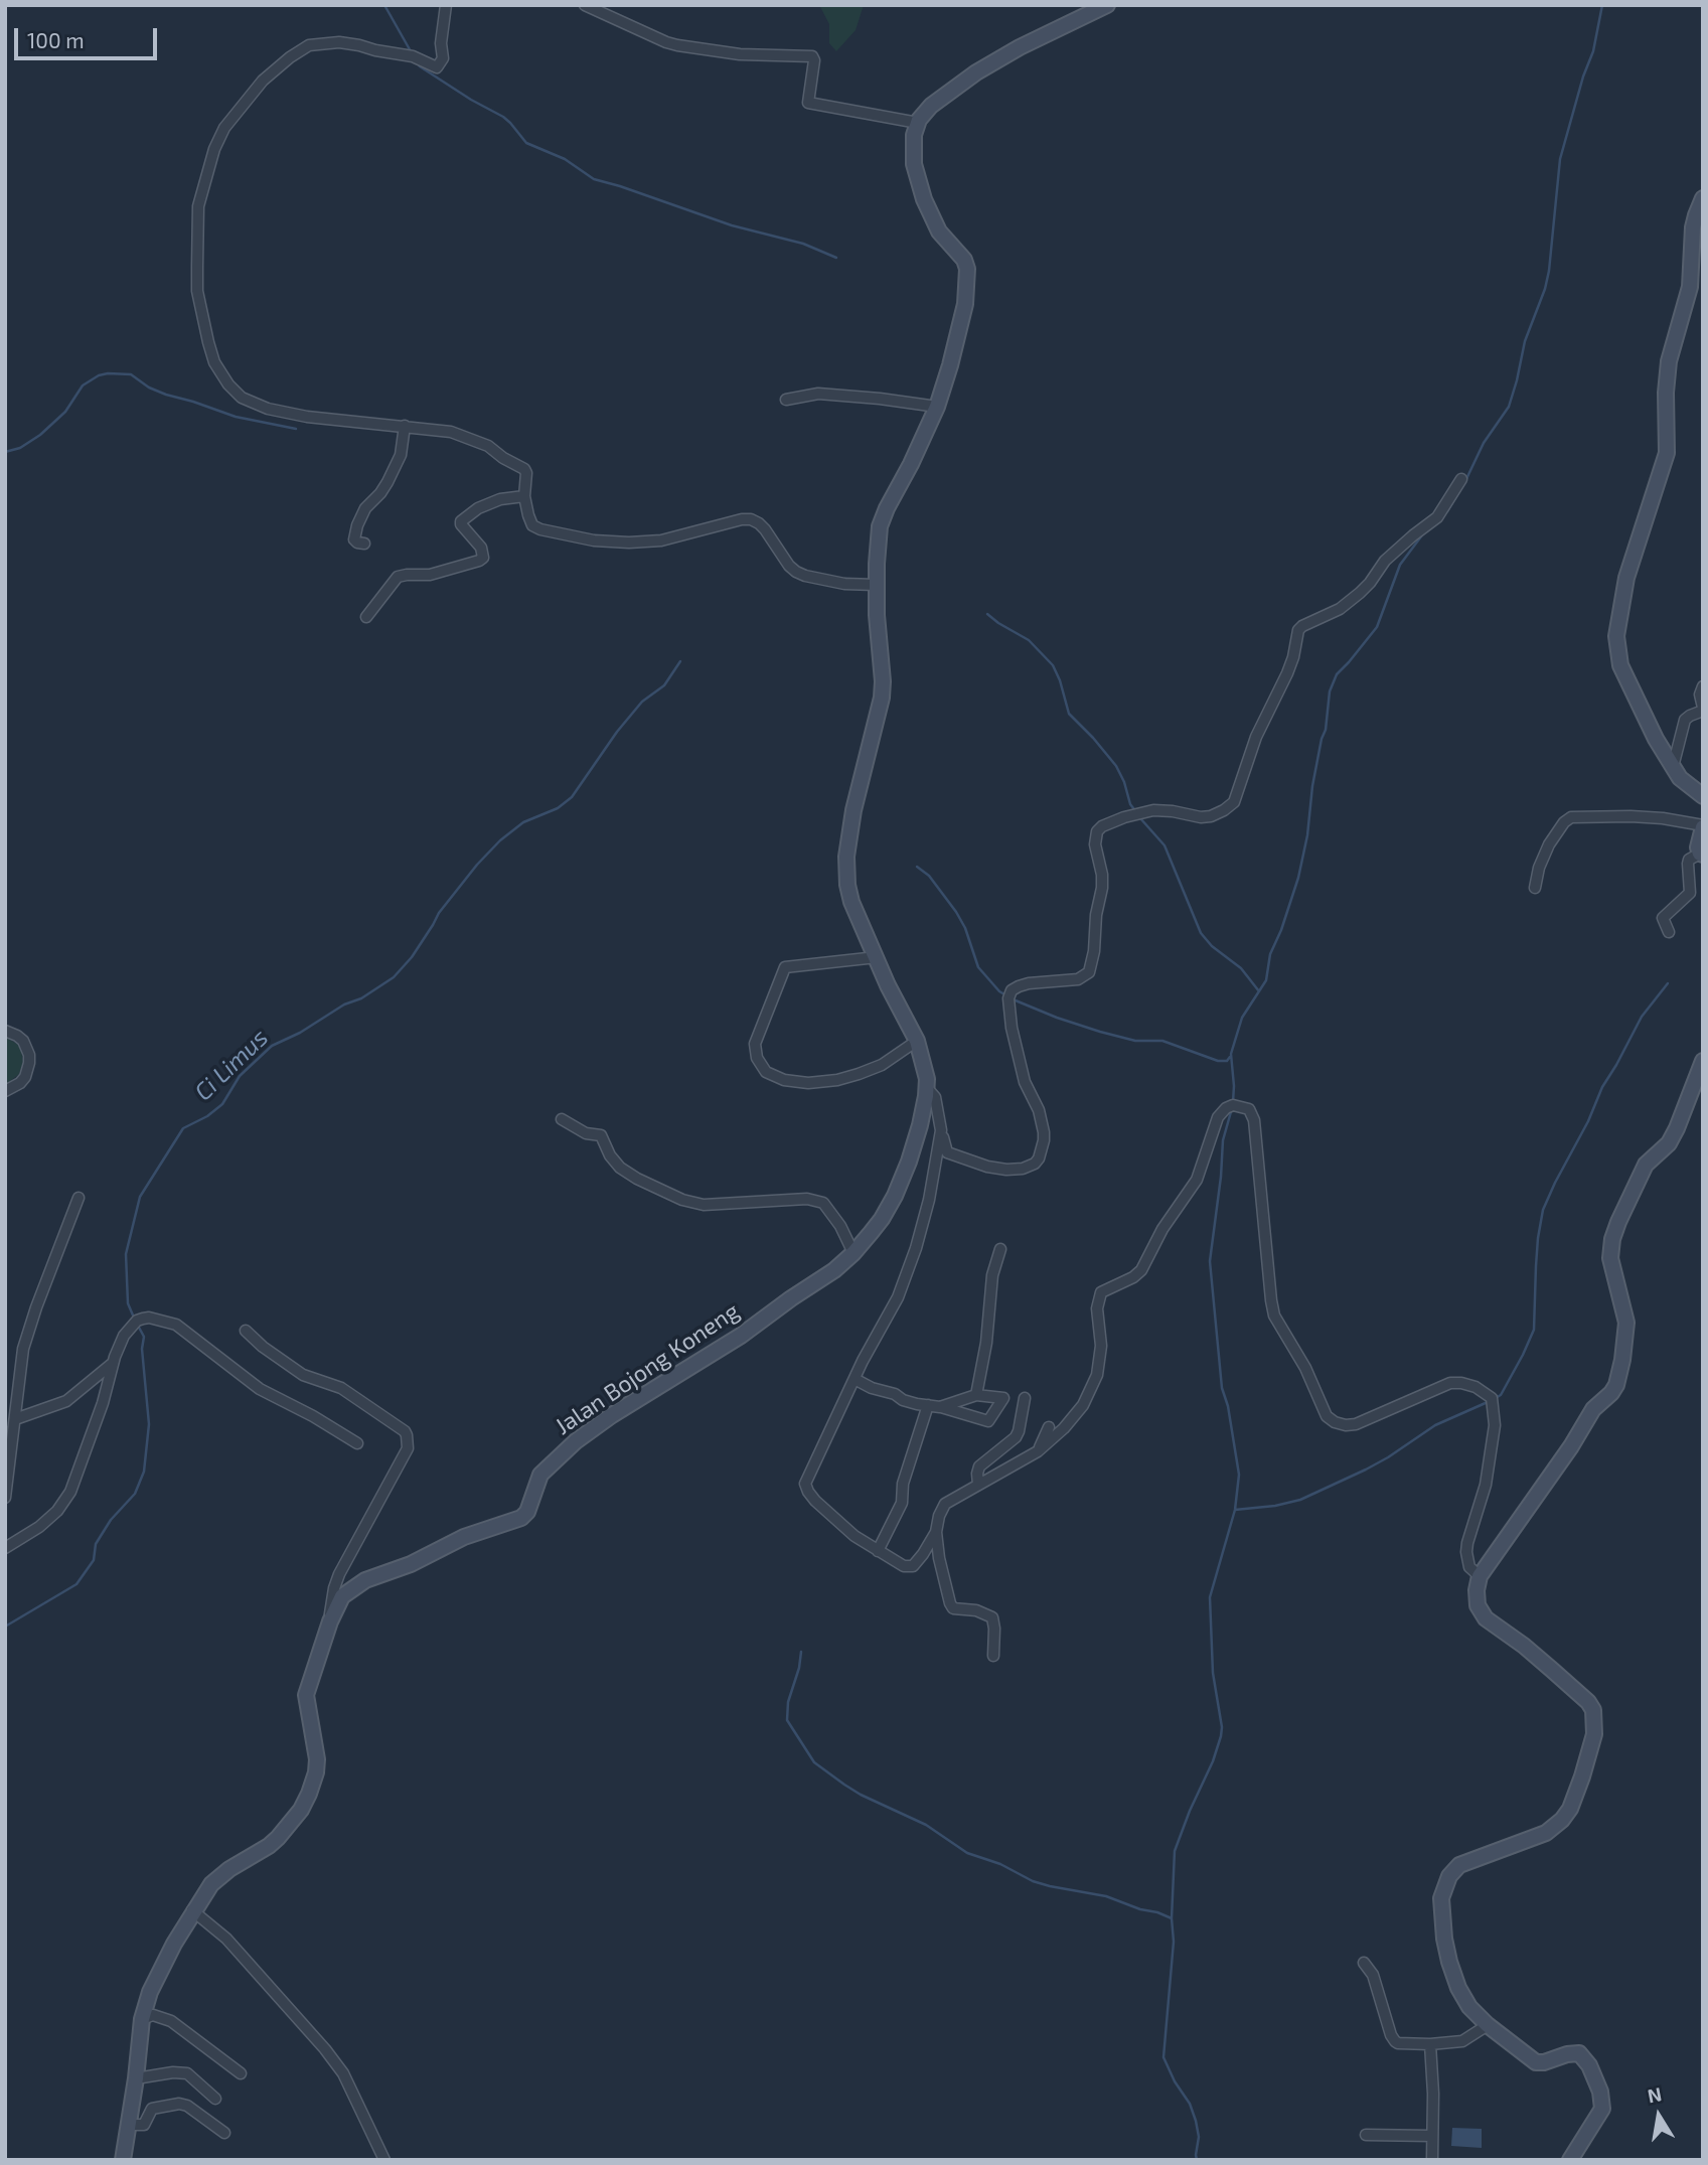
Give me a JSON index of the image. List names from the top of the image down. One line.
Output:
{"streets":{"street":["Jalan Bojong Koneng"]},"water":["Ci Limus"],"scale_bar":"100 m","north":"top"}
